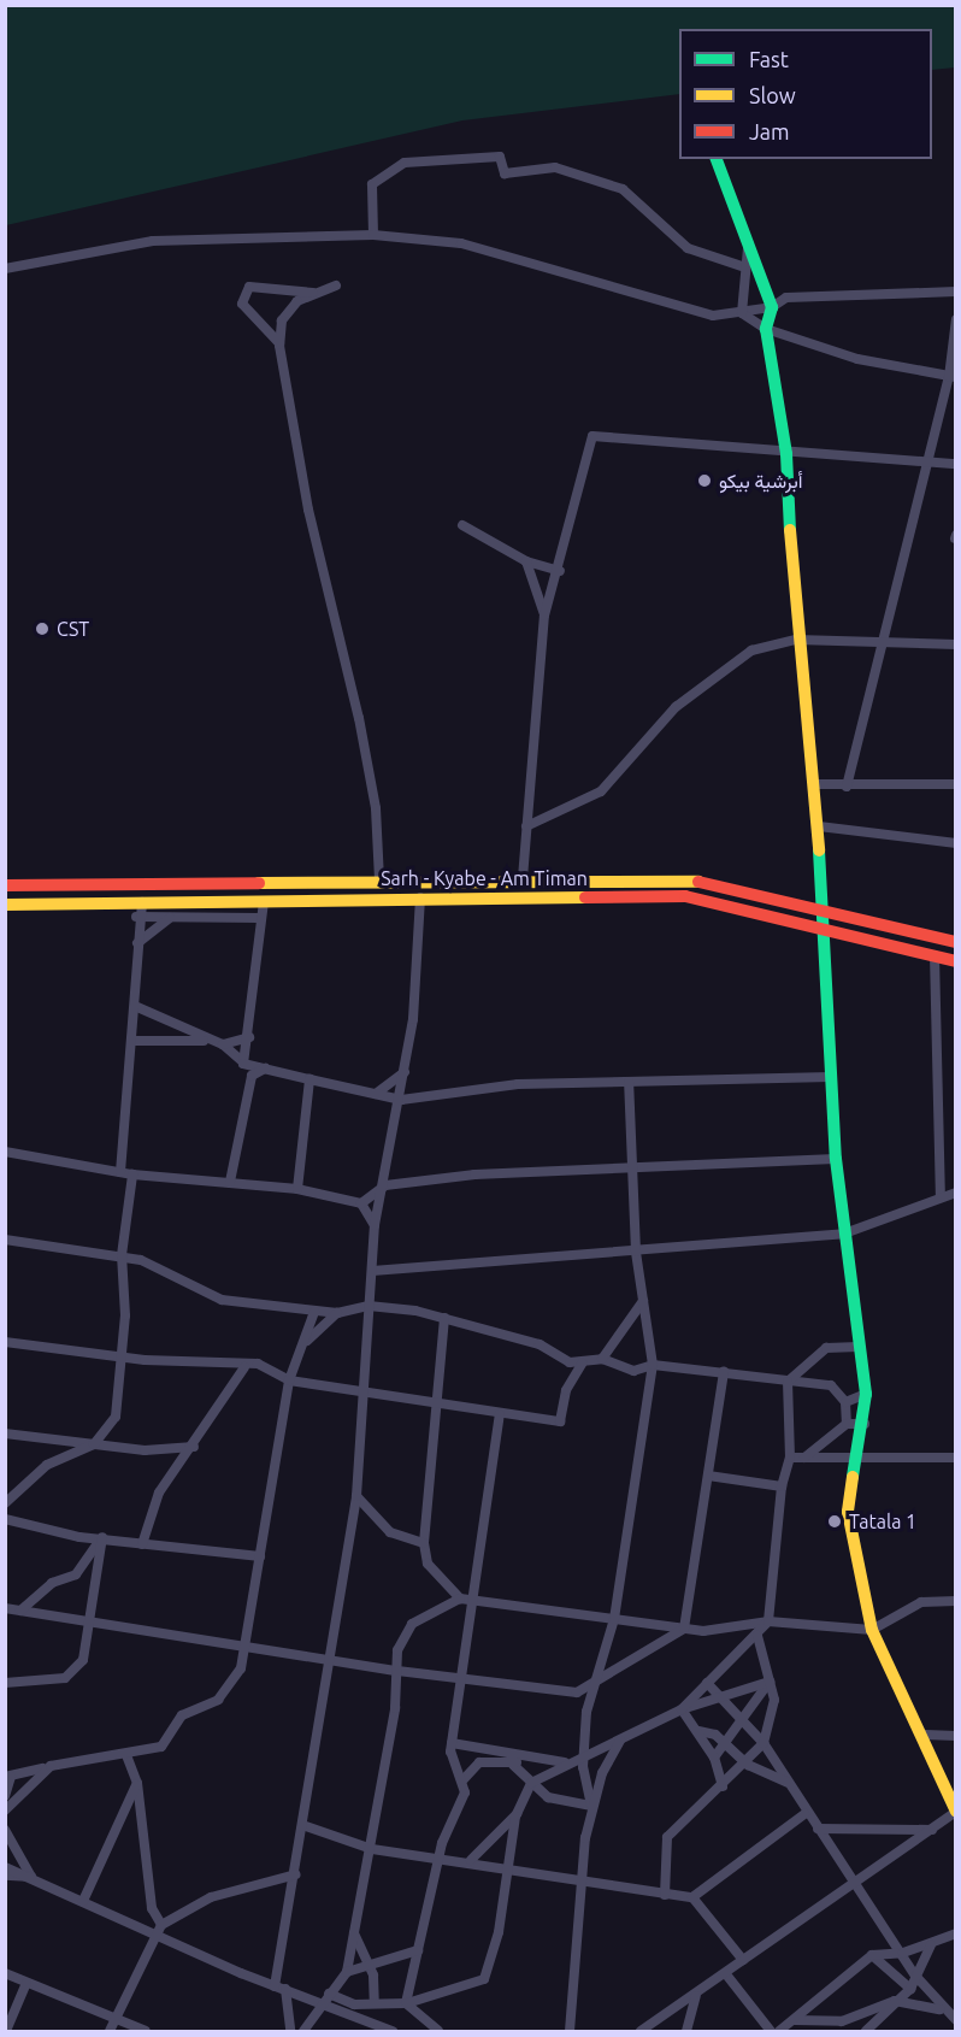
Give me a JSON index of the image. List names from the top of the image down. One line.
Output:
{"streets":{"main road":["Sarh - Kyabe - Am Timan"]},"places":["أبرشية بيكو","CST","Tatala 1"],"legend":["Fast","Slow","Jam"]}
